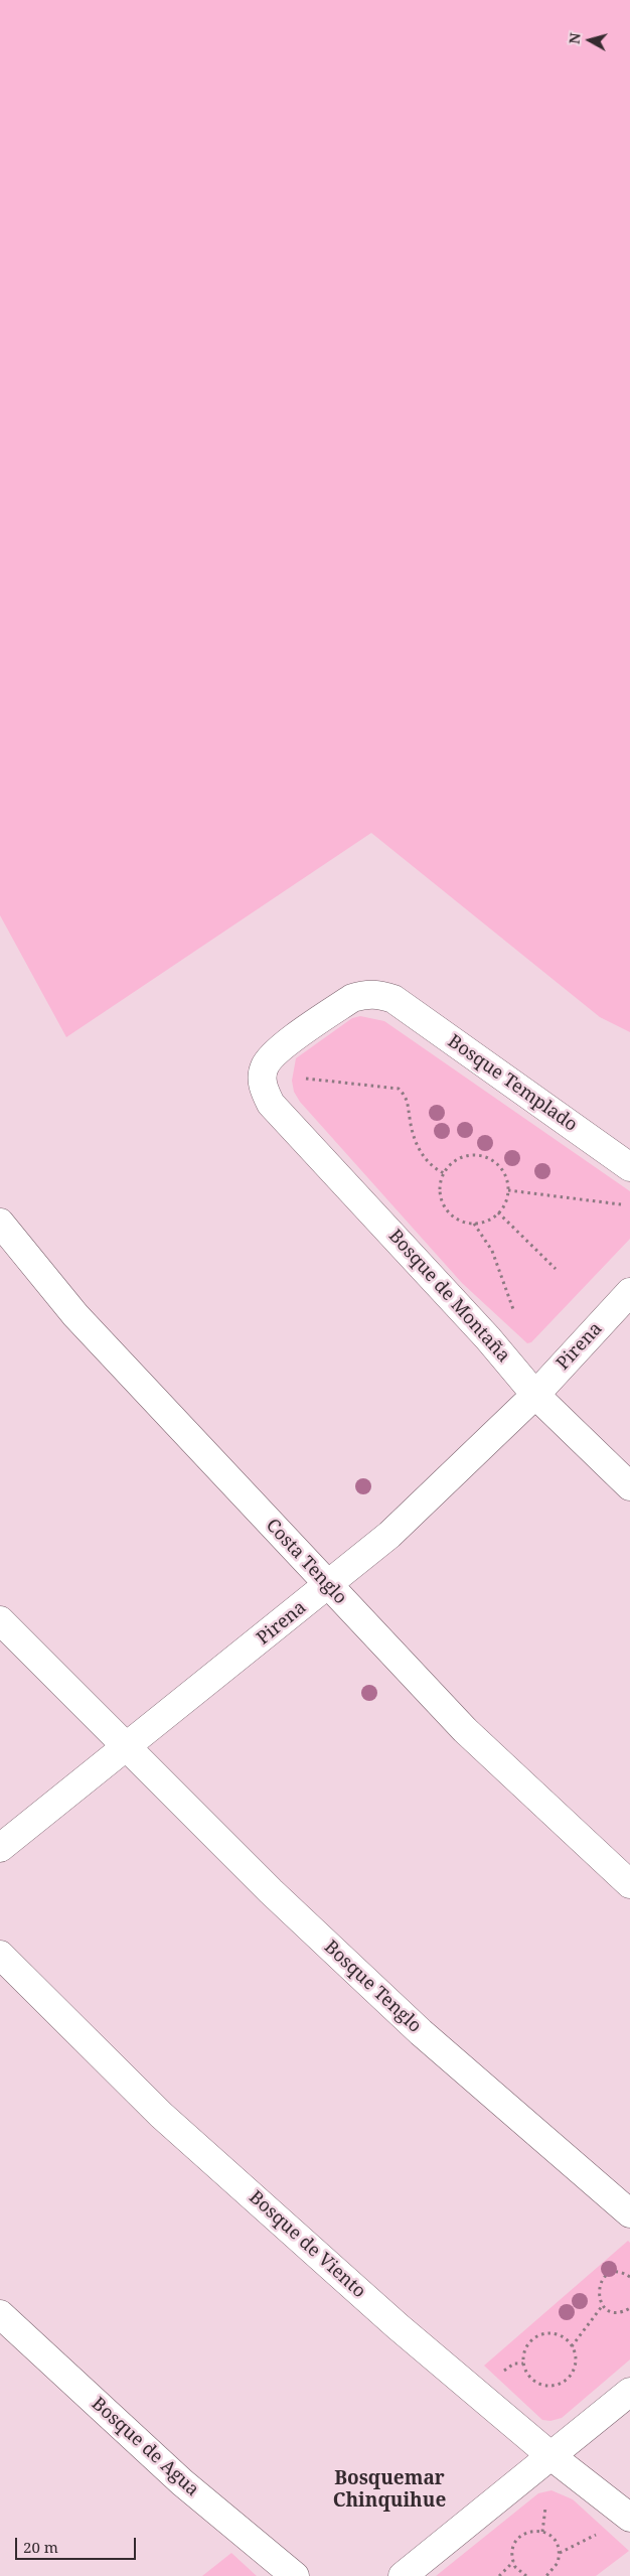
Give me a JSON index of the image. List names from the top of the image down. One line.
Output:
{"streets":{"street":["Bosque Templado","Bosque de Montaña","Pirena","Costa Tenglo","Bosque Tenglo","Bosque de Viento","Bosque de Agua"]},"crossings":[["Bosque Templado","Bosque de Montaña"],["Bosque de Montaña","Pirena"],["Pirena","Costa Tenglo"],["Pirena","Bosque Tenglo"]],"districts":["Bosquemar Chinquihue"],"scale_bar":"20 m","north":"left"}
